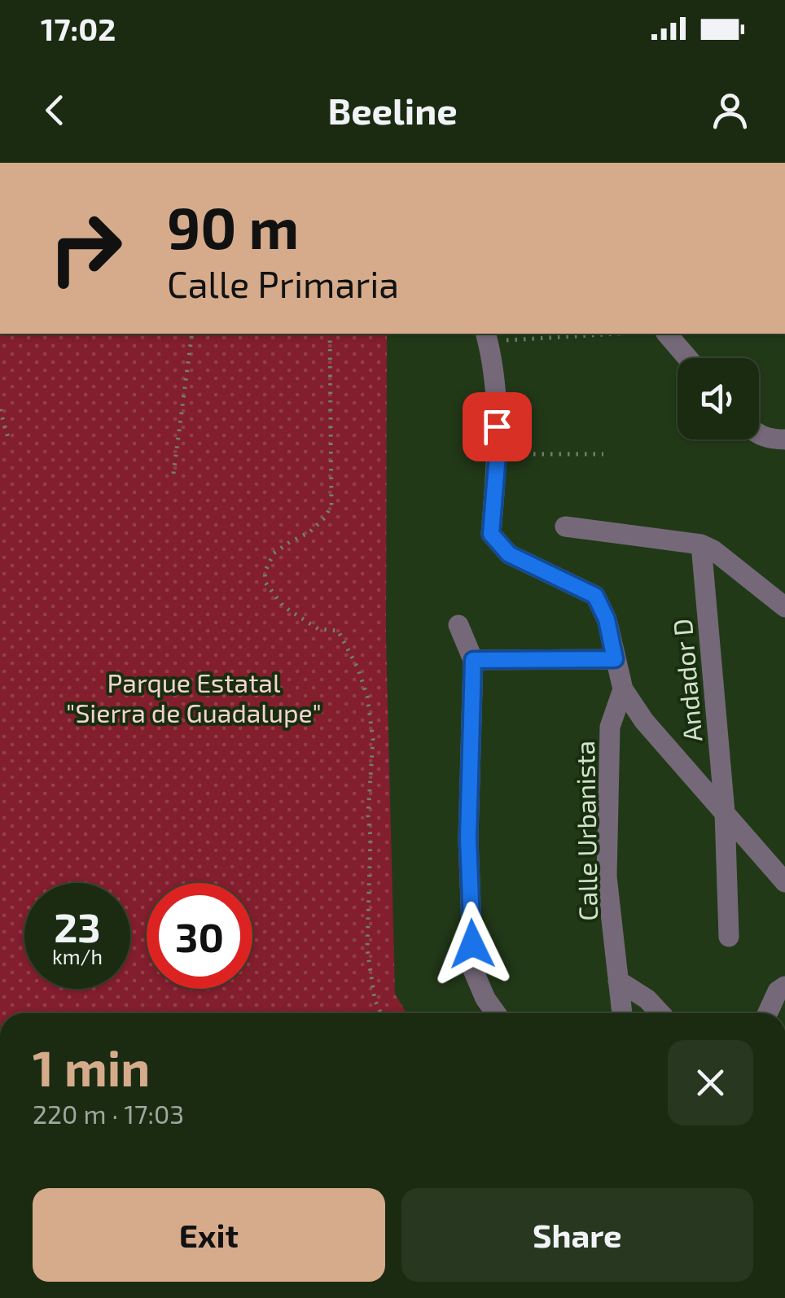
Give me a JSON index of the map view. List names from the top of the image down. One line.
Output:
{"streets":{"street":["Andador D","Calle Urbanista"]},"parks":["Parque Estatal \"Sierra de Guadalupe\""],"page":{"status":"17:02","header":"Beeline","turn":["90 m","Calle Primaria"],"speed":"23 km/h","limit":"30","heading":["1 min","220 m · 17:03"],"buttons":["Exit","Share"]}}
